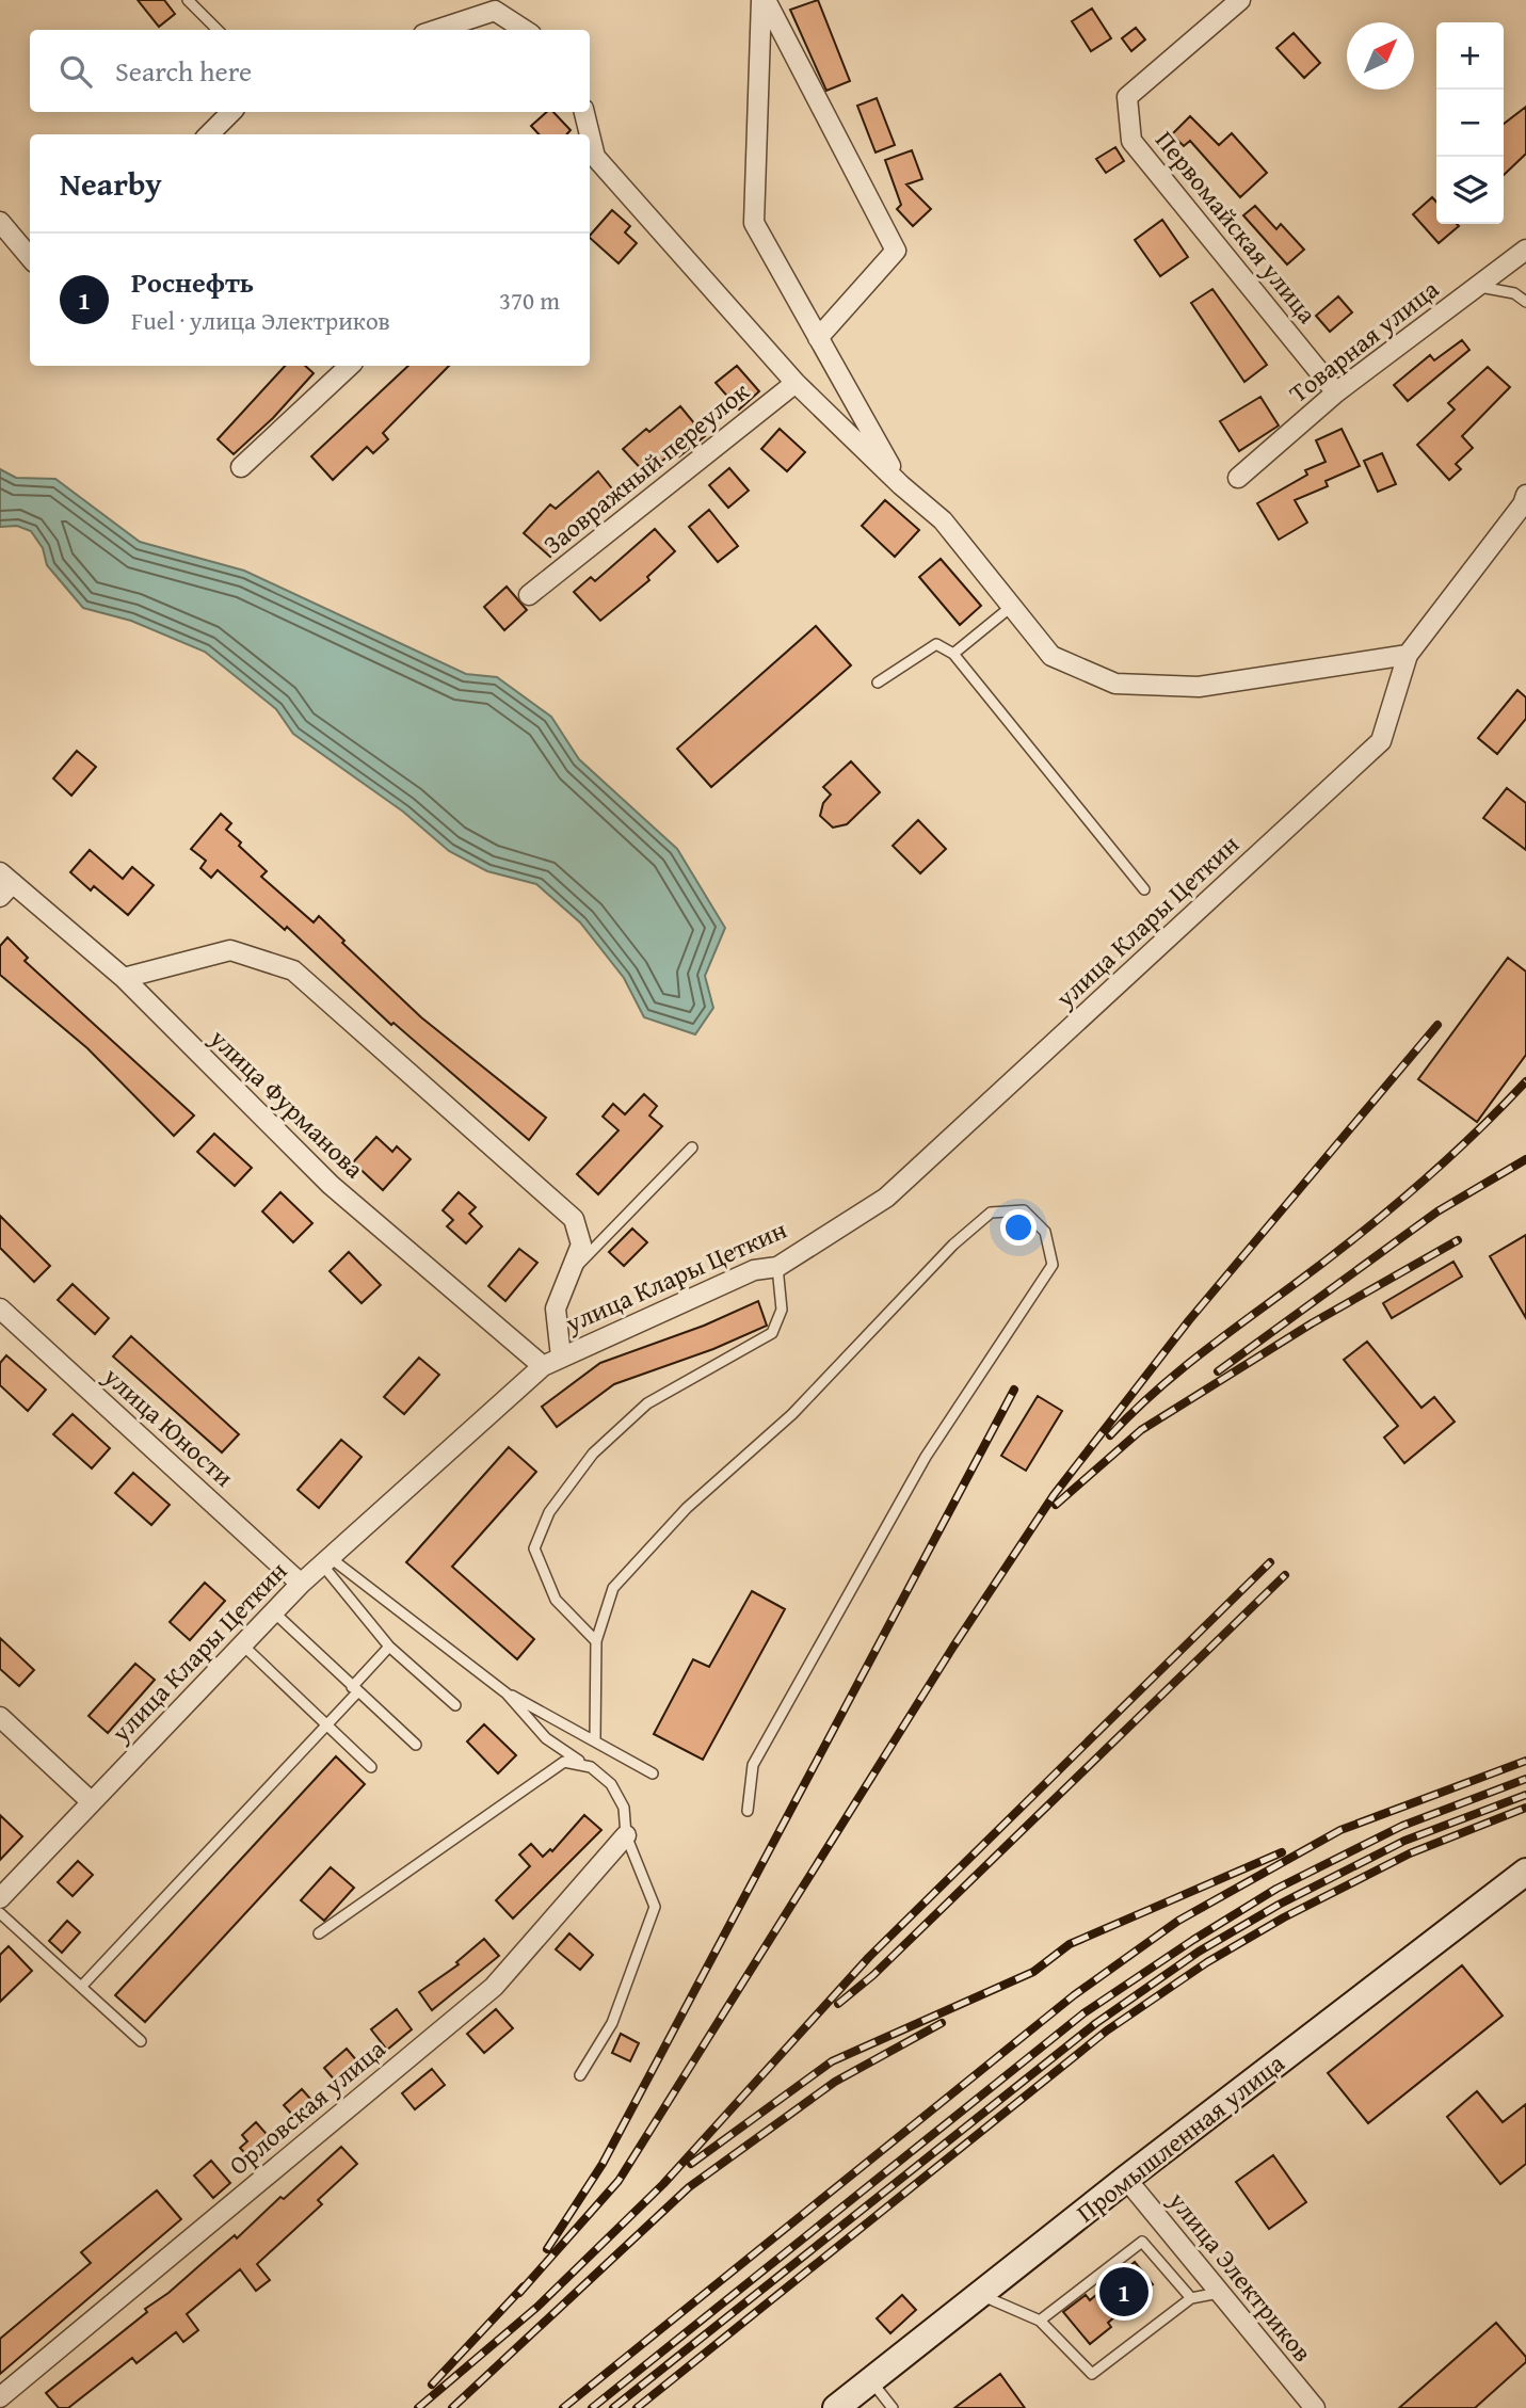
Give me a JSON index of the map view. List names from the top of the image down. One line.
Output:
{"streets":{"street":["Первомайская улица","Товарная улица","Заовражный переулок","улица Клары Цеткин","улица Фурманова","улица Юности","Орловская улица","Промышленная улица","улица Электриков"]},"crossings":[["Первомайская улица","Товарная улица"],["улица Клары Цеткин","улица Фурманова"],["улица Клары Цеткин","улица Юности"],["Промышленная улица","улица Электриков"]],"north":"top right","page":{"map_buttons":["+","−"],"search":"Search here","heading":"Nearby","list":[{"mark":"1","name":"Роснефть","note":"Fuel · улица Электриков","value":"370 m"}],"pins":"1"}}
